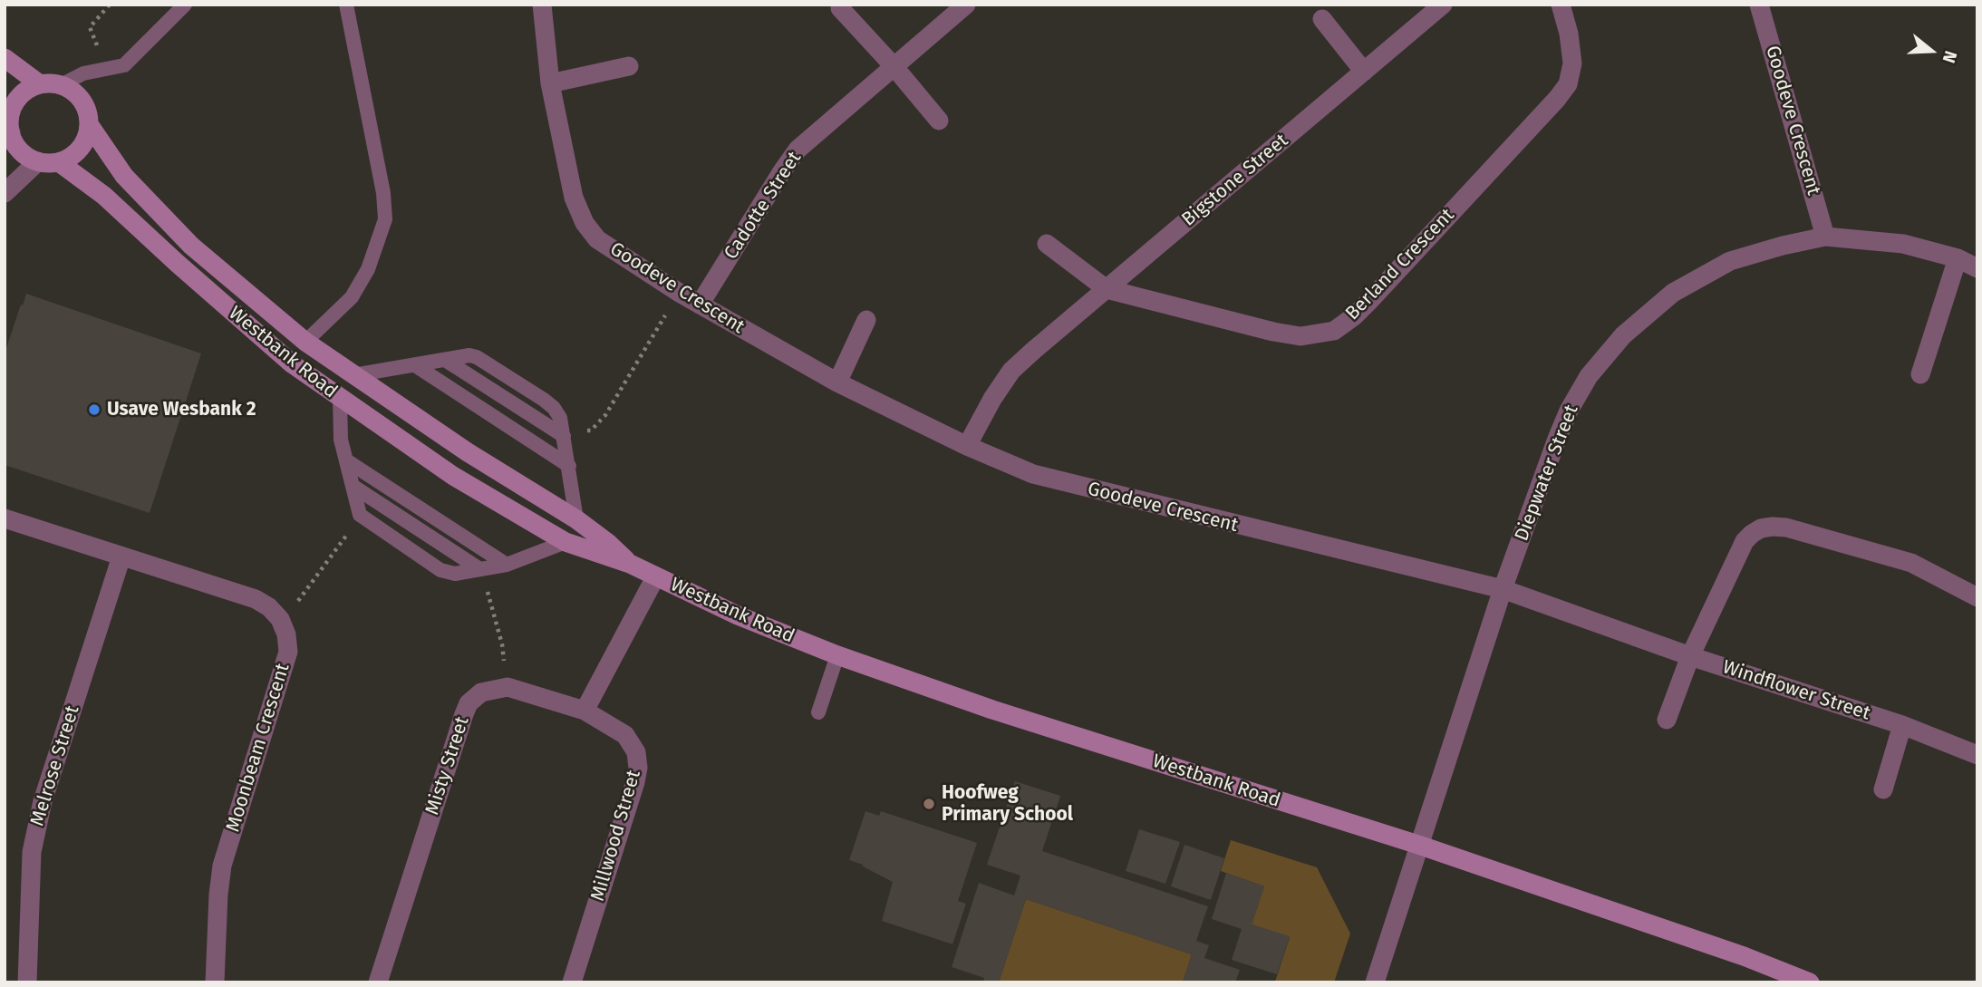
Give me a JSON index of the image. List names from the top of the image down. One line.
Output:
{"streets":{"street":["Goodeve Crescent","Bigstone Street","Cadotte Street","Berland Crescent","Westbank Road","Diepwater Street","Windflower Street","Moonbeam Crescent","Melrose Street","Misty Street","Millwood Street"]},"crossings":[["Goodeve Crescent","Bigstone Street"],["Goodeve Crescent","Cadotte Street"],["Goodeve Crescent","Diepwater Street"],["Goodeve Crescent","Windflower Street"],["Bigstone Street","Berland Crescent"],["Westbank Road","Diepwater Street"],["Diepwater Street","Windflower Street"]],"places":["Usave Wesbank 2","Hoofweg Primary School"],"north":"right"}
